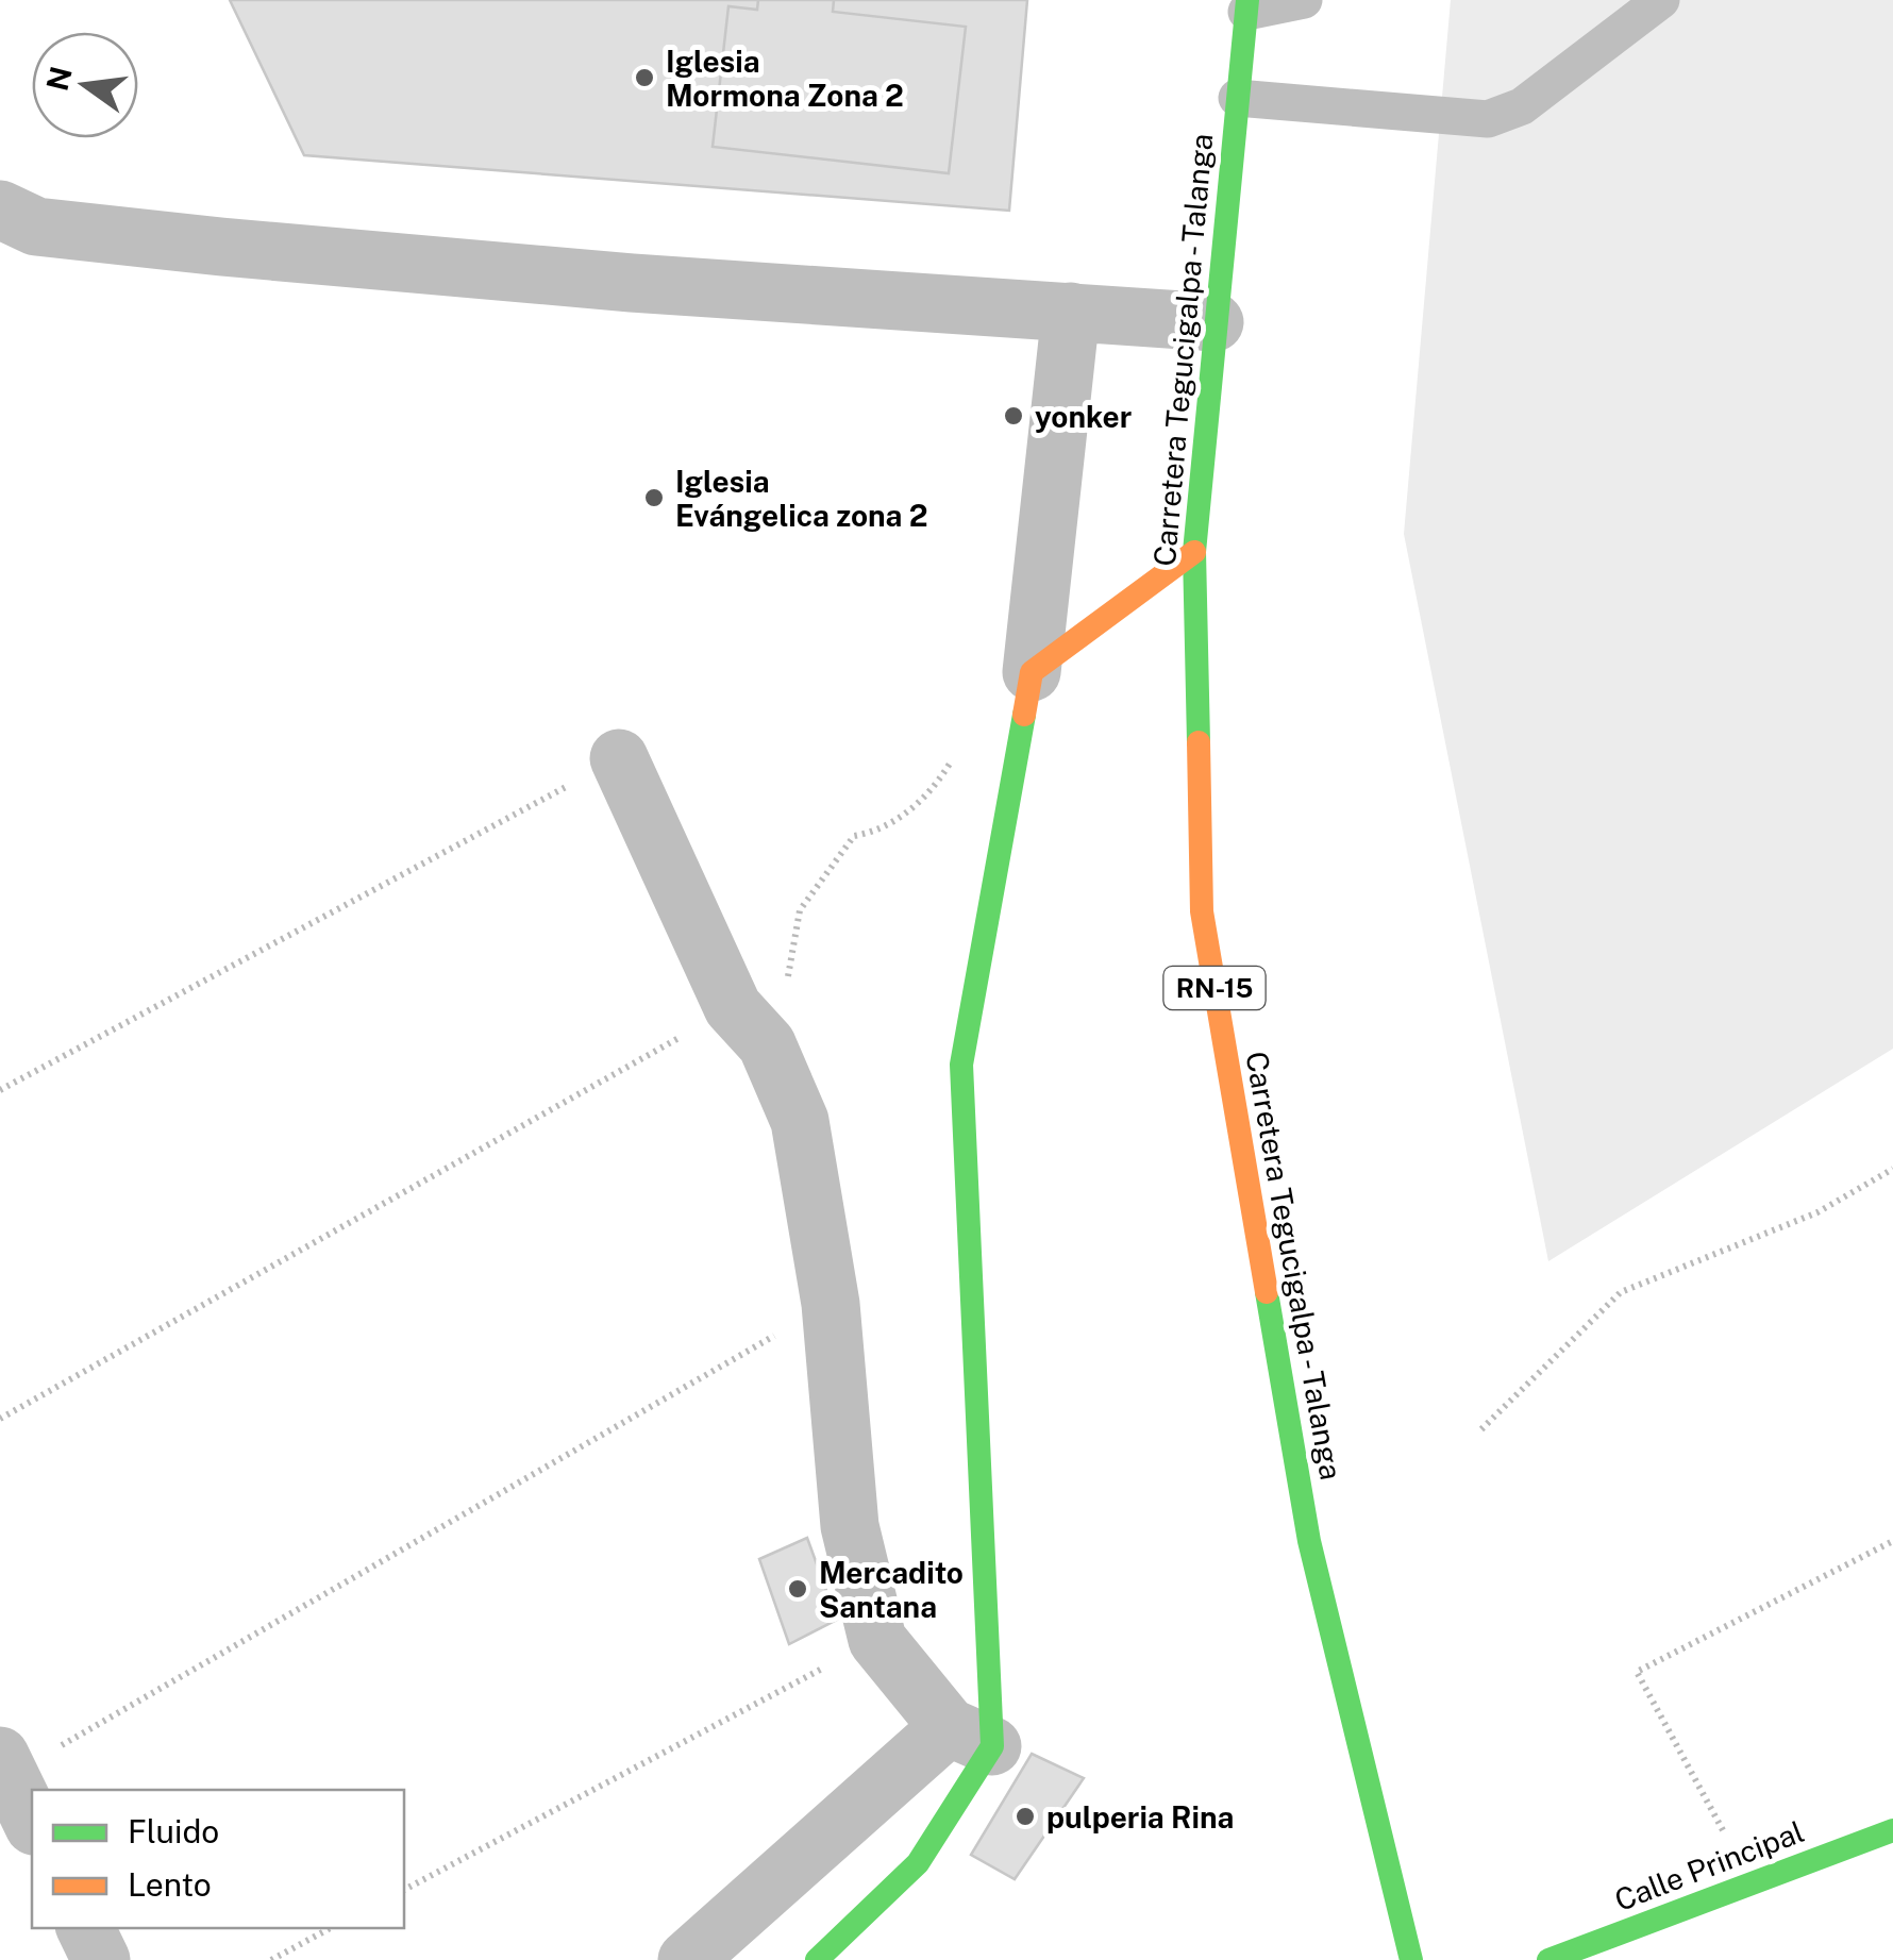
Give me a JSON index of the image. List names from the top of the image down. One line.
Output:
{"streets":{"main road":["Carretera Tegucigalpa - Talanga","RN-15","Calle Principal"]},"places":["Iglesia Mormona Zona 2","yonker","Iglesia Evángelica zona 2","Mercadito Santana","pulperia Rina"],"legend":["Fluido","Lento"],"north":"left"}
